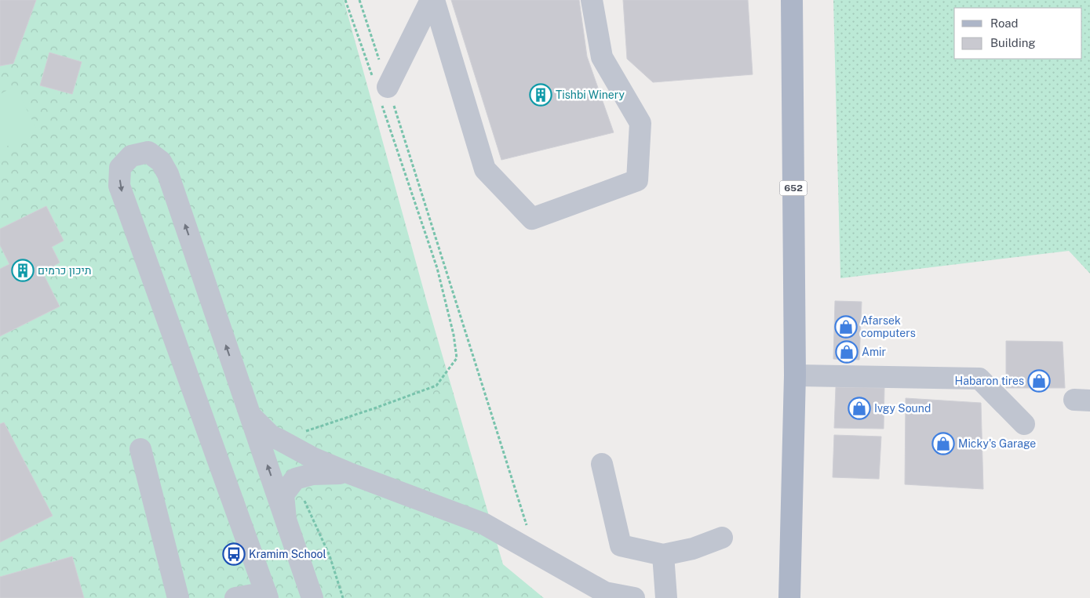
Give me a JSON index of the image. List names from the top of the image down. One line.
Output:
{"streets":{"main road":["652"]},"places":{"building":["Tishbi Winery","תיכון כרמים"],"shop":["Afarsek computers","Amir","Habaron tires","Ivgy Sound","Micky's Garage"],"bus stop":["Kramim School"]},"legend":["Road","Building"]}
